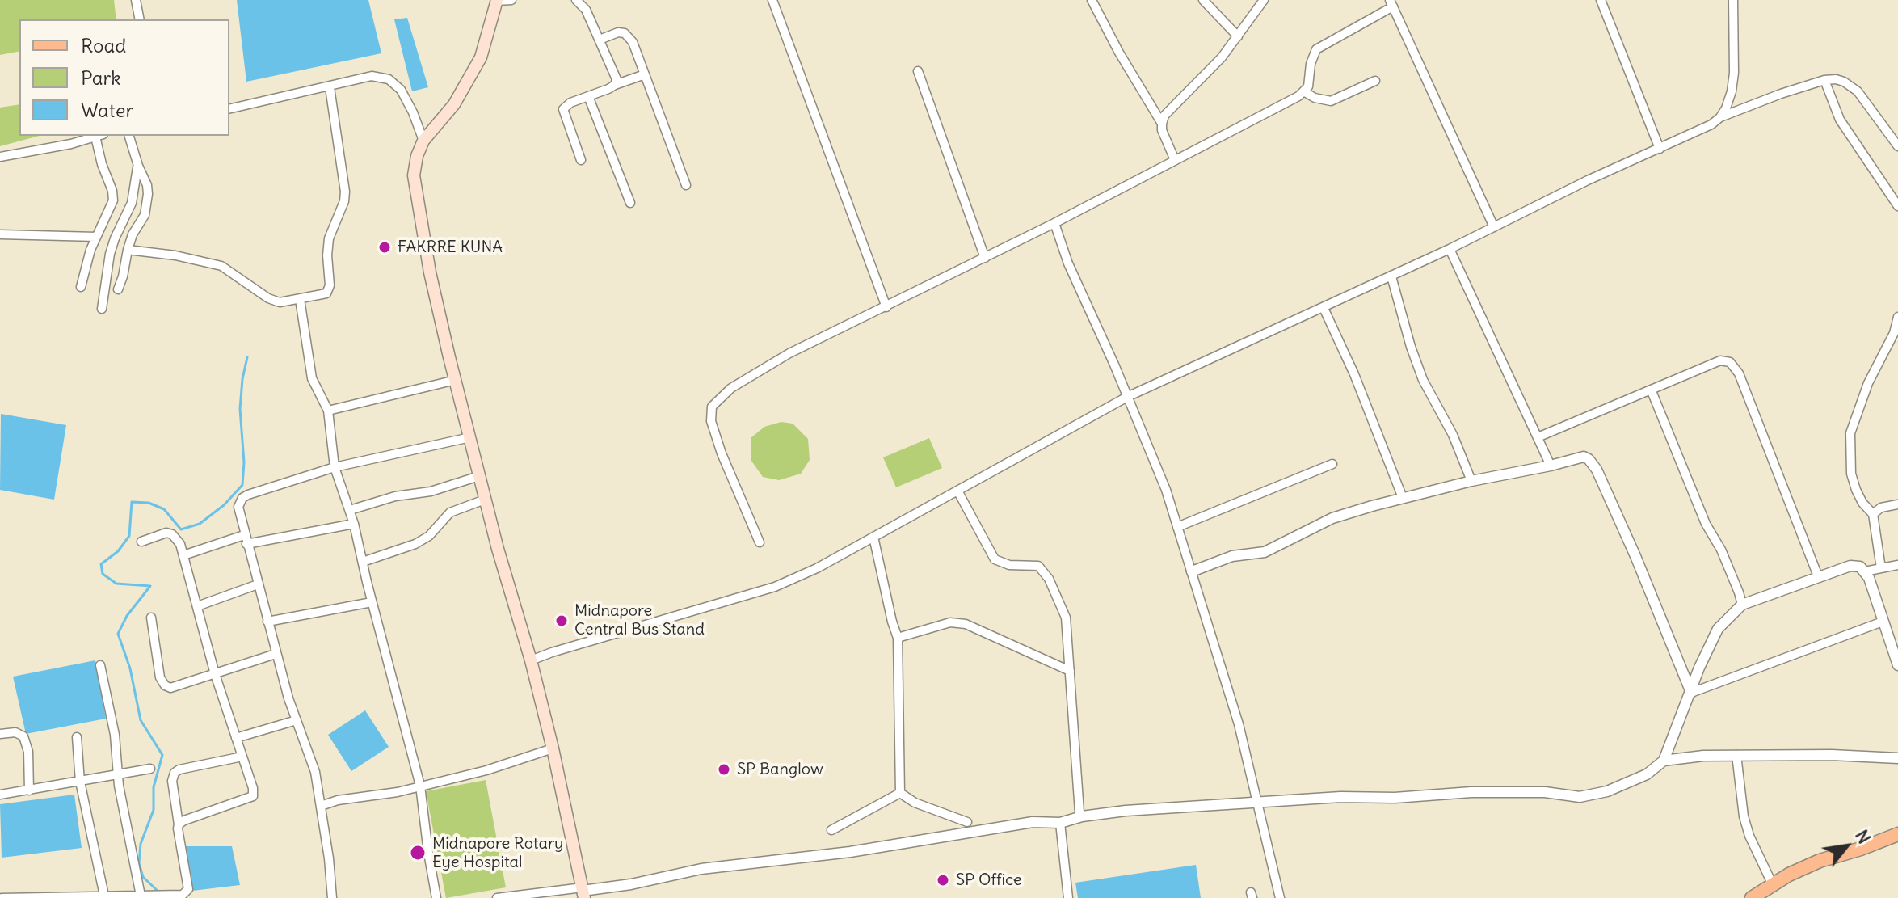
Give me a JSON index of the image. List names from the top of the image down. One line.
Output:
{"places":["FAKRRE KUNA","Midnapore Central Bus Stand","SP Banglow","Midnapore Rotary Eye Hospital","SP Office"],"legend":["Road","Park","Water"],"north":"top right"}
